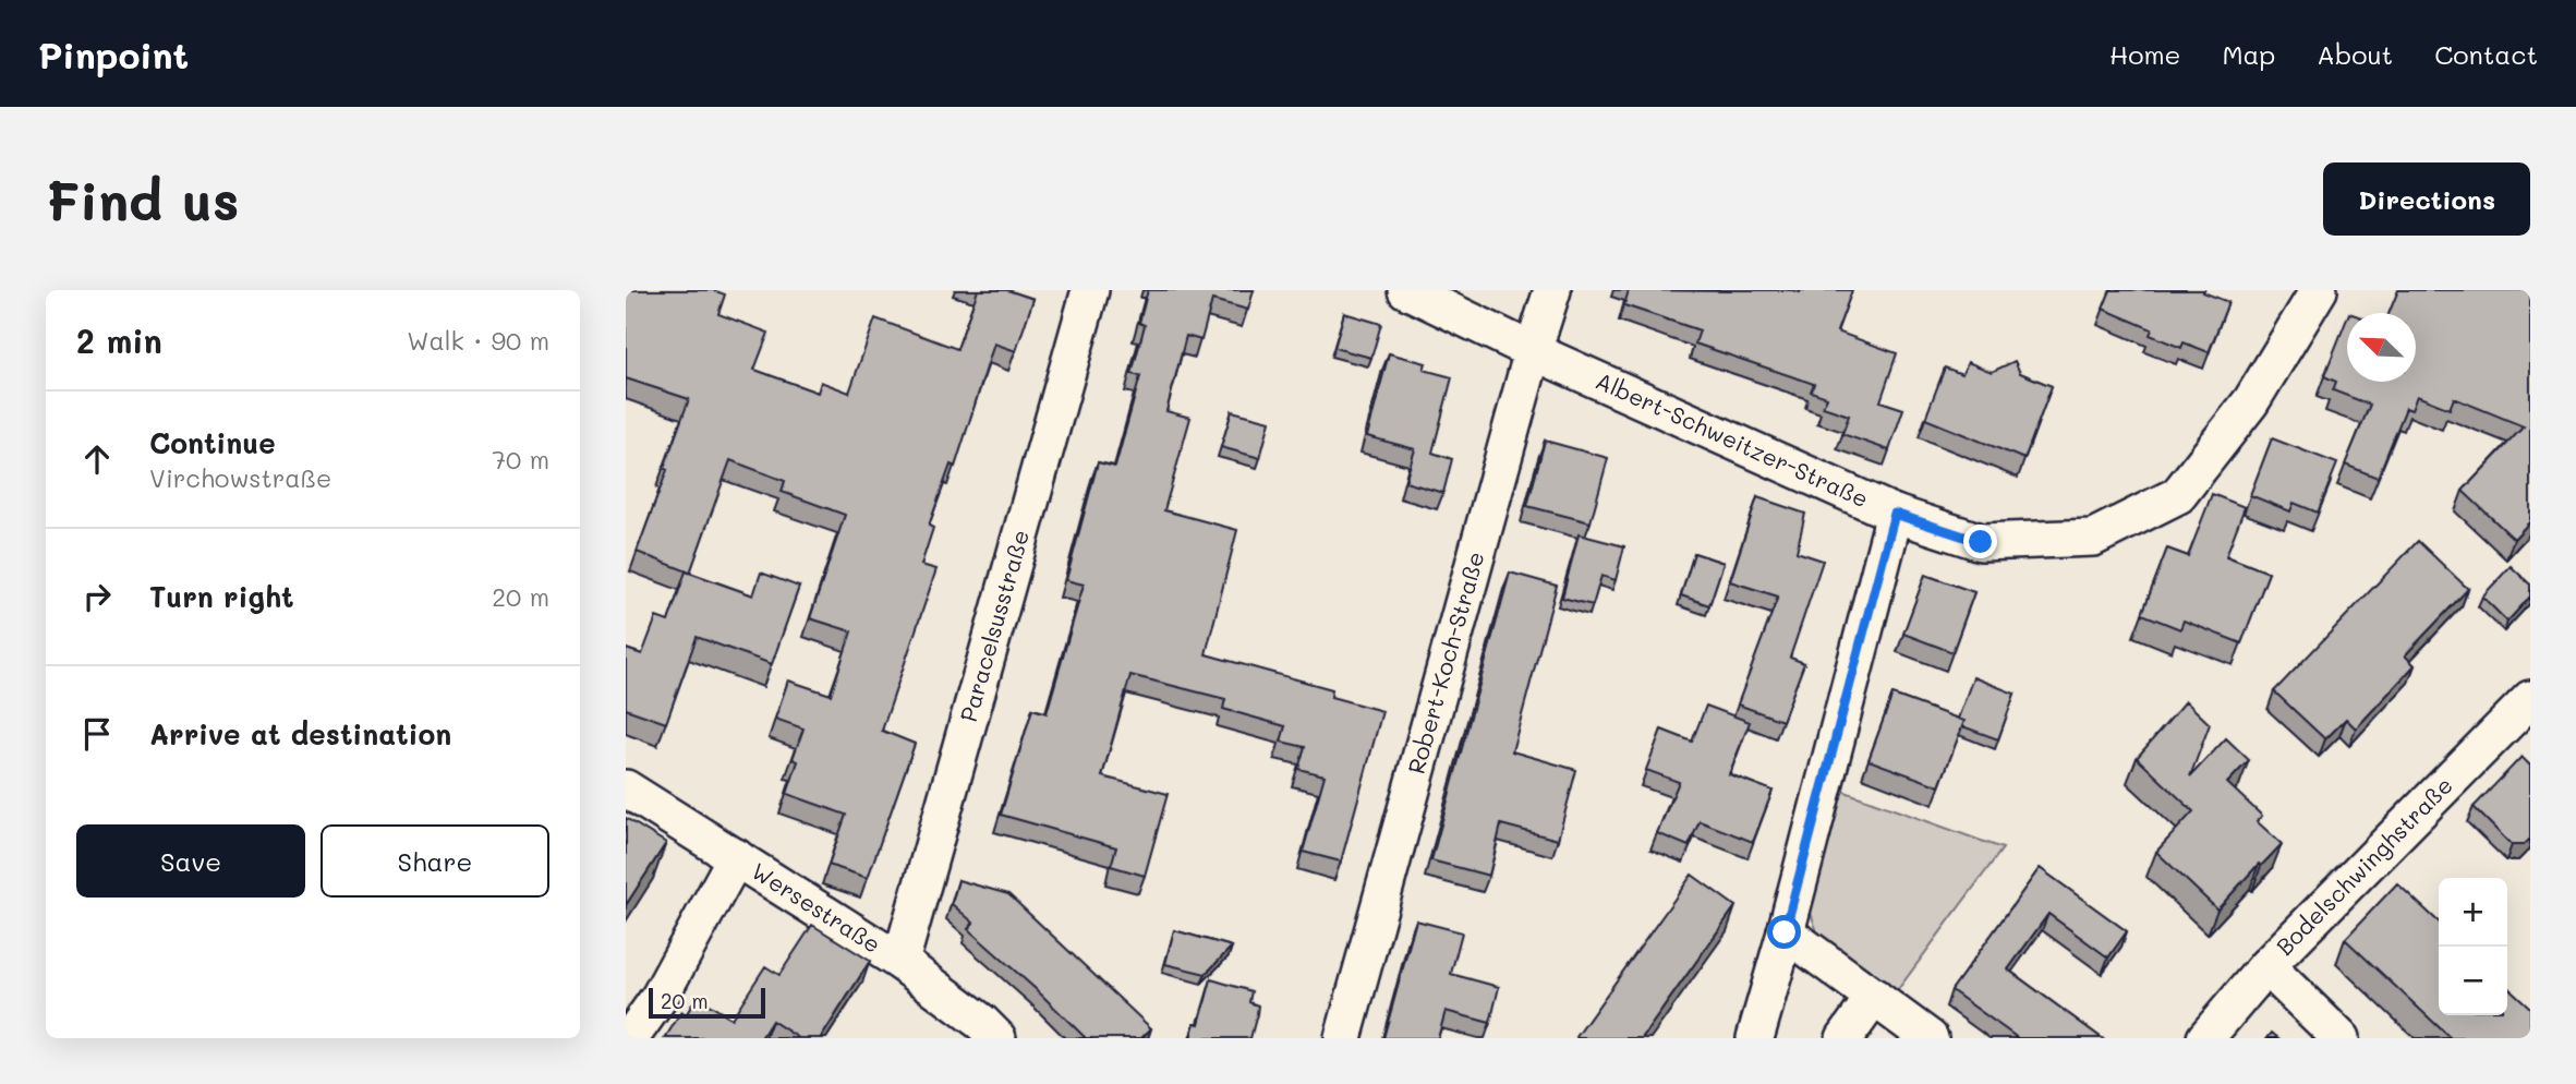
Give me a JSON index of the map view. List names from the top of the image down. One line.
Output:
{"streets":{"street":["Albert-Schweitzer-Straße","Paracelsusstraße","Robert-Koch-Straße","Bodelschwinghstraße","Wersestraße"]},"crossings":[["Albert-Schweitzer-Straße","Robert-Koch-Straße"],["Paracelsusstraße","Wersestraße"]],"scale_bar":"20 m","north":"top left","page":{"header":"Pinpoint","nav":["Home","Map","About","Contact"],"buttons":["Directions",["Save","Share"]],"title":"Find us","heading":["2 min","Walk · 90 m"],"list":[["Continue","Virchowstraße","70 m"],["Turn right","20 m"],"Arrive at destination"],"map_buttons":["+","−"],"scale":"20 m"}}
